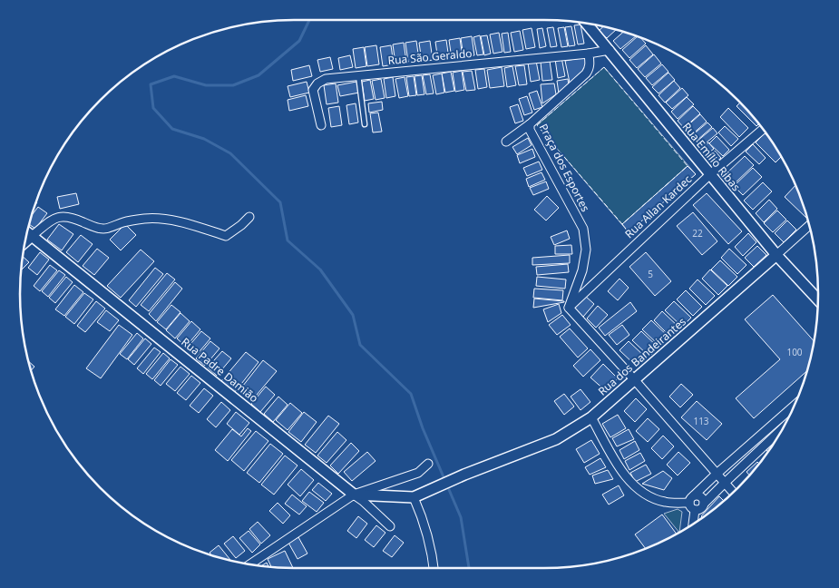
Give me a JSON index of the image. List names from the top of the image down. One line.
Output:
{"streets":{"street":["Rua São Geraldo","Rua Emílio Ribas","Praça dos Esportes","Rua Allan Kardec","Rua dos Bandeirantes","Rua Padre Damião"]},"crossings":[["Rua São Geraldo","Praça dos Esportes"],["Rua Emílio Ribas","Rua Allan Kardec"],["Rua Emílio Ribas","Rua dos Bandeirantes"],["Praça dos Esportes","Rua Allan Kardec"]],"house_numbers":["22","5","100","113"]}
